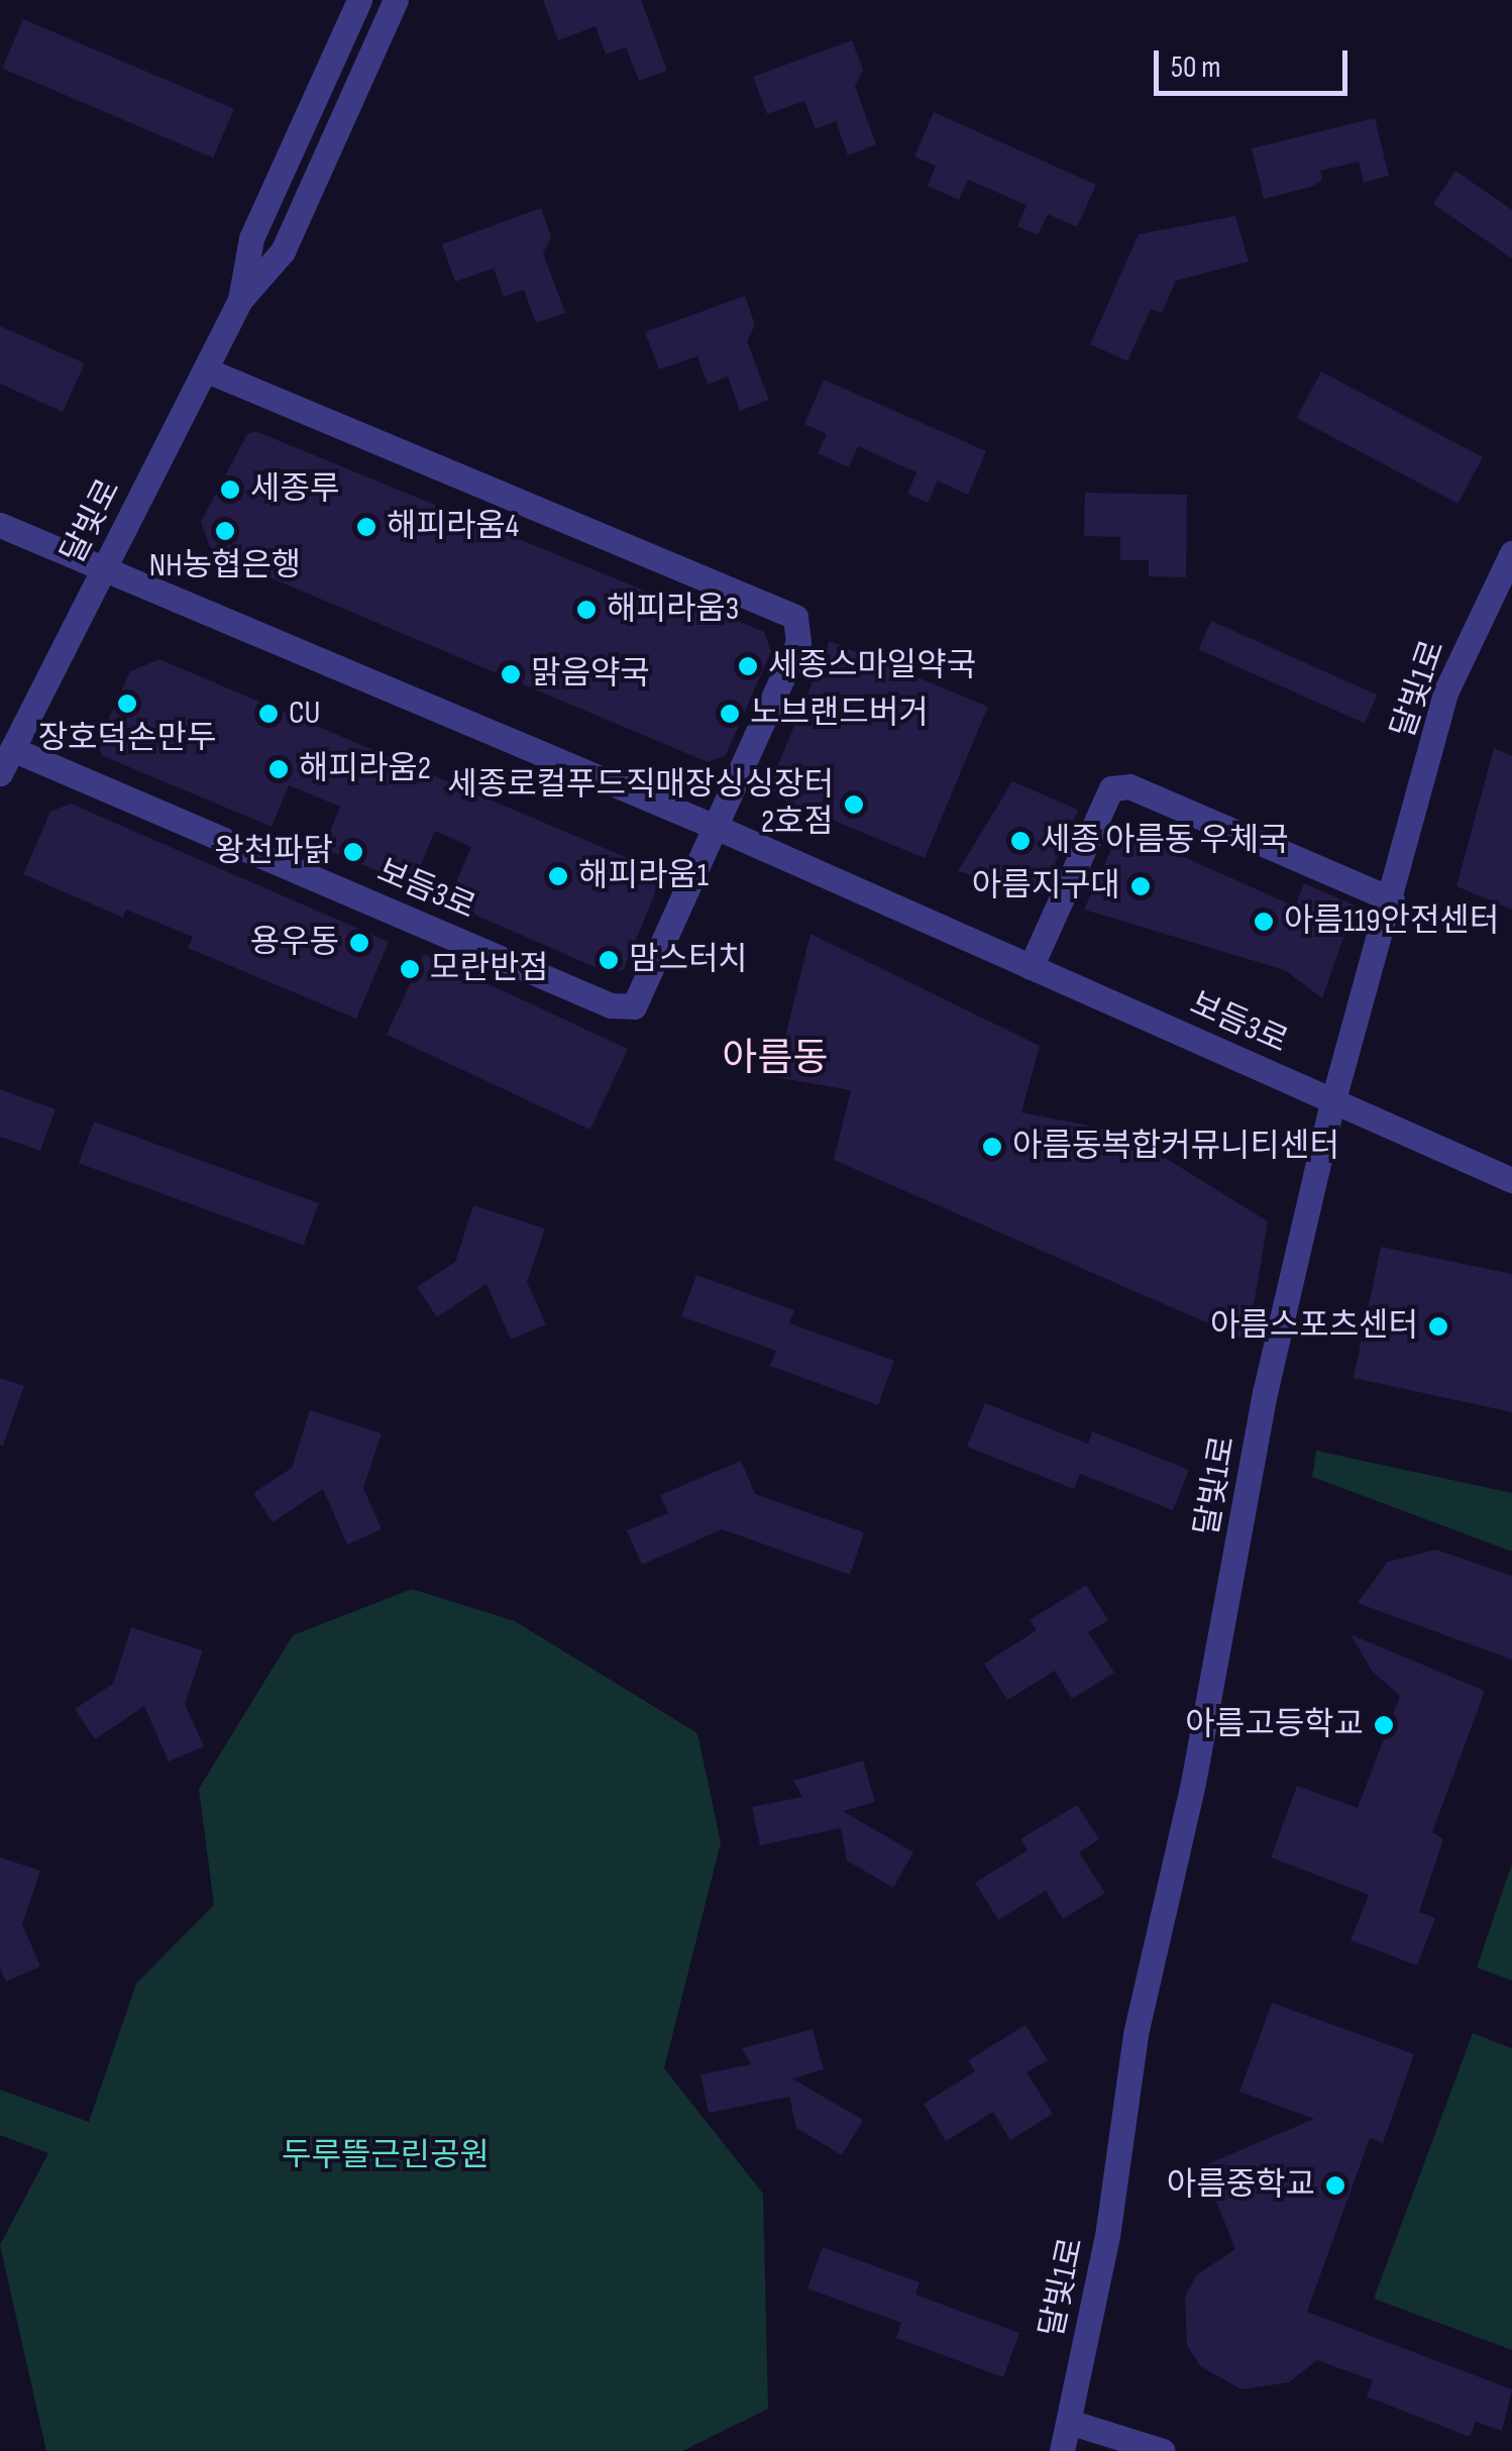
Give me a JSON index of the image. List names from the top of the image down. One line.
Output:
{"streets":{"street":["달빛로","달빛1로","보듬3로"]},"crossings":[["달빛로","보듬3로"],["달빛1로","보듬3로"]],"districts":["아름동"],"parks":["두루뜰근린공원"],"places":["세종루","해피라움4","NH농협은행","해피라움3","세종스마일약국","맑음약국","장호덕손만두","CU","노브랜드버거","해피라움2","세종로컬푸드직매장싱싱장터 2호점","세종 아름동 우체국","왕천파닭","해피라움1","아름지구대","아름119안전센터","용우동","맘스터치","모란반점","아름동복합커뮤니티센터","아름스포츠센터","아름고등학교","아름중학교"],"scale_bar":"50 m"}
